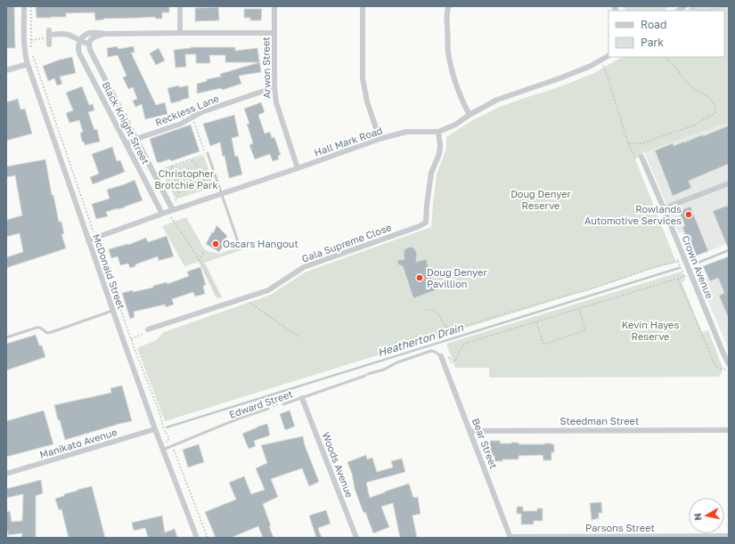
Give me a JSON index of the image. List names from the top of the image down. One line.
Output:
{"streets":{"street":["Arwon Street","Reckless Lane","Black Knight Street","Hall Mark Road","Gala Supreme Close","Crown Avenue","McDonald Street","Steedman Street","Manikato Avenue","Bear Street","Woods Avenue","Parsons Street"],"lane":["Edward Street"]},"crossings":[["Arwon Street","Reckless Lane"],["Arwon Street","Hall Mark Road"],["Reckless Lane","Black Knight Street"],["Black Knight Street","Hall Mark Road"],["Hall Mark Road","Gala Supreme Close"],["Hall Mark Road","McDonald Street"],["McDonald Street","Edward Street"],["McDonald Street","Manikato Avenue"],["Edward Street","Woods Avenue"],["Steedman Street","Bear Street"],["Bear Street","Parsons Street"]],"water":["Heatherton Drain"],"parks":["Christopher Brotchie Park","Doug Denyer Reserve","Kevin Hayes Reserve"],"places":["Rowlands Automotive Services","Oscars Hangout","Doug Denyer Pavillion"],"legend":["Road","Park"],"north":"left"}
